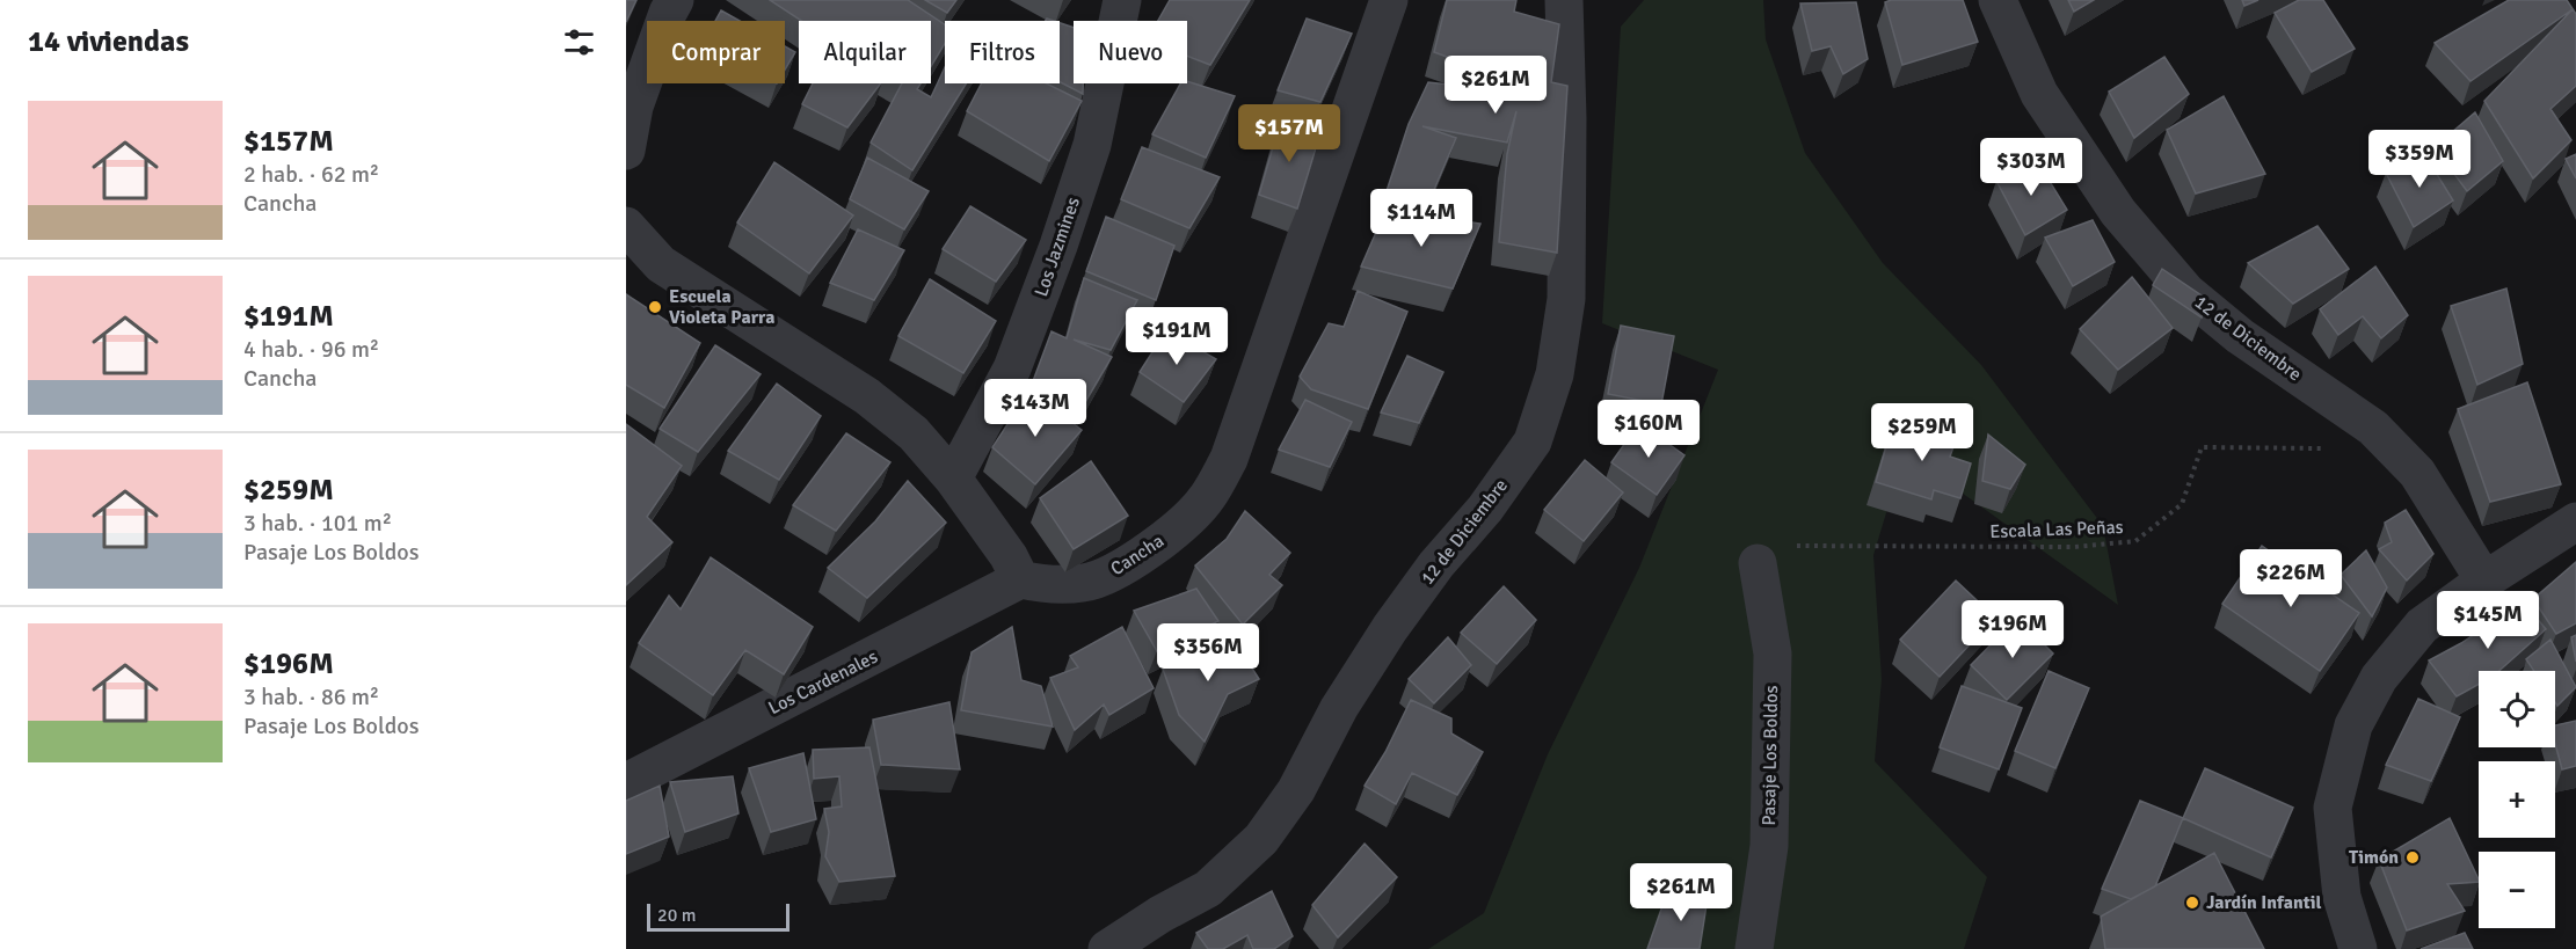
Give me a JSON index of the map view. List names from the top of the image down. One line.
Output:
{"streets":{"street":["Los Jazmines","12 de Diciembre","Cancha","Los Cardenales","Pasaje Los Boldos"],"path":["Escala Las Peñas"]},"crossings":[["Escala Las Peñas","Pasaje Los Boldos"],["Cancha","Los Cardenales"]],"places":["Escuela Violeta Parra","Timón","Jardín Infantil"],"scale_bar":"20 m","page":{"heading":"14 viviendas","chip":["Comprar","Alquilar","Filtros","Nuevo"],"price":["$261M","$157M","$359M","$303M","$114M","$191M","$143M","$160M","$259M","$226M","$145M","$196M","$356M","$261M"],"list":[{"name":"$157M","note":"2 hab. · 62 m² · Cancha"},{"name":"$191M","note":"4 hab. · 96 m² · Cancha"},{"name":"$259M","note":"3 hab. · 101 m² · Pasaje Los Boldos"},{"name":"$196M","note":"3 hab. · 86 m² · Pasaje Los Boldos"}],"map_buttons":["+","−"],"scale":"20 m"}}
